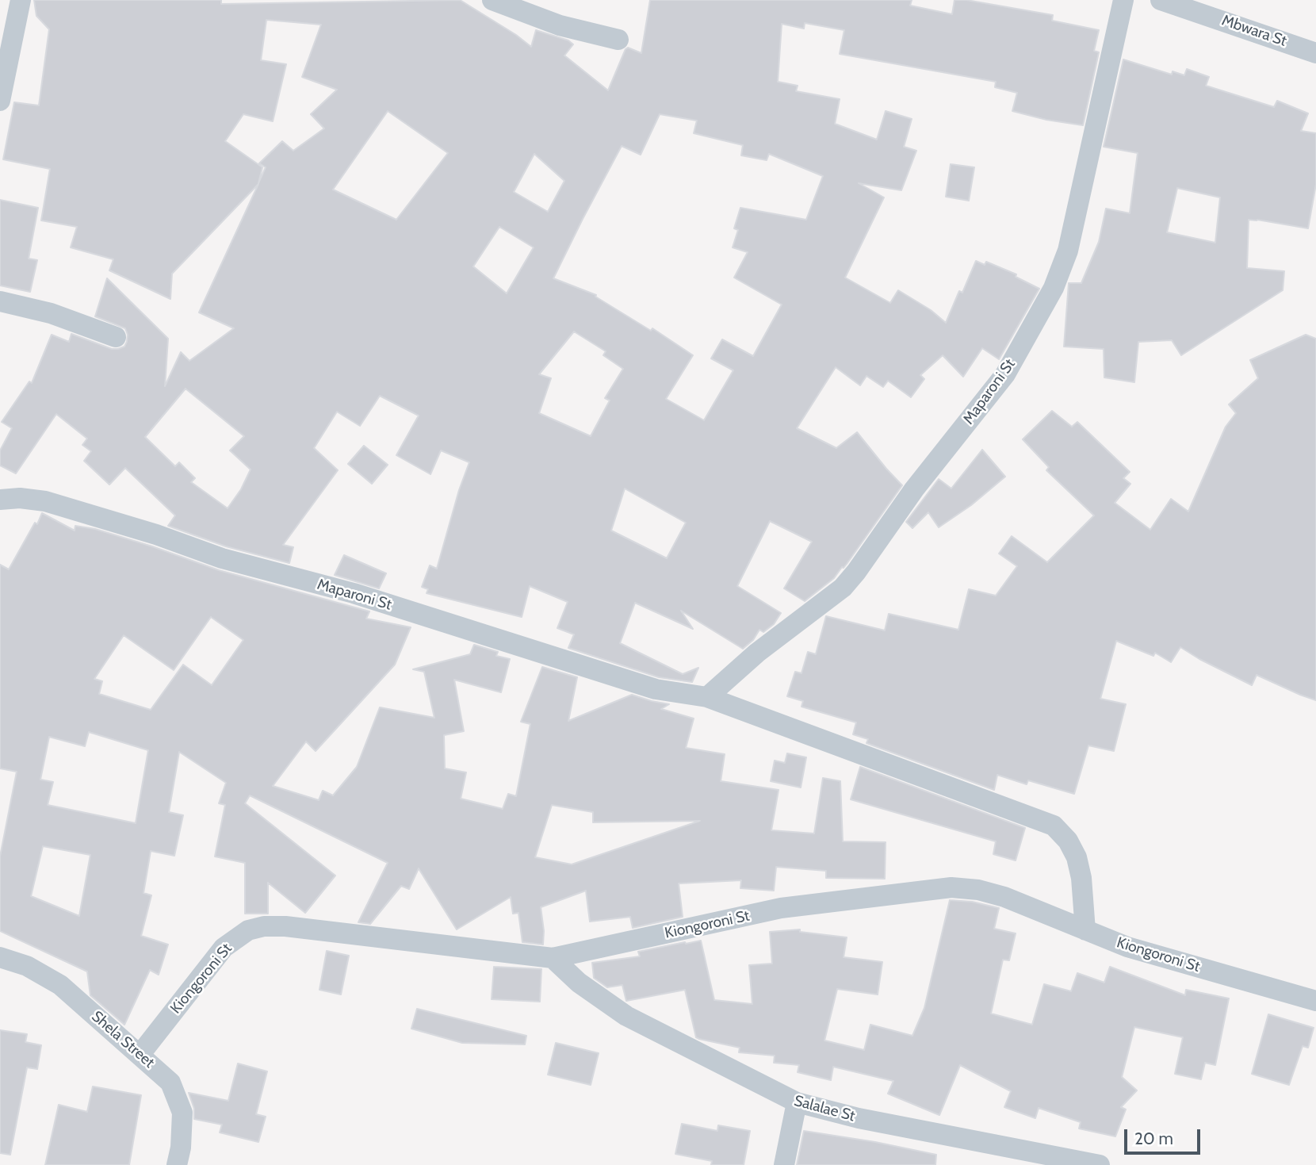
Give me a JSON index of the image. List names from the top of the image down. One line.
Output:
{"streets":{"street":["Mbwara St","Maparoni St","Kiongoroni St","Shela Street","Salalae St"]},"crossings":[["Maparoni St","Kiongoroni St"],["Kiongoroni St","Shela Street"],["Kiongoroni St","Salalae St"]],"scale_bar":"20 m"}
